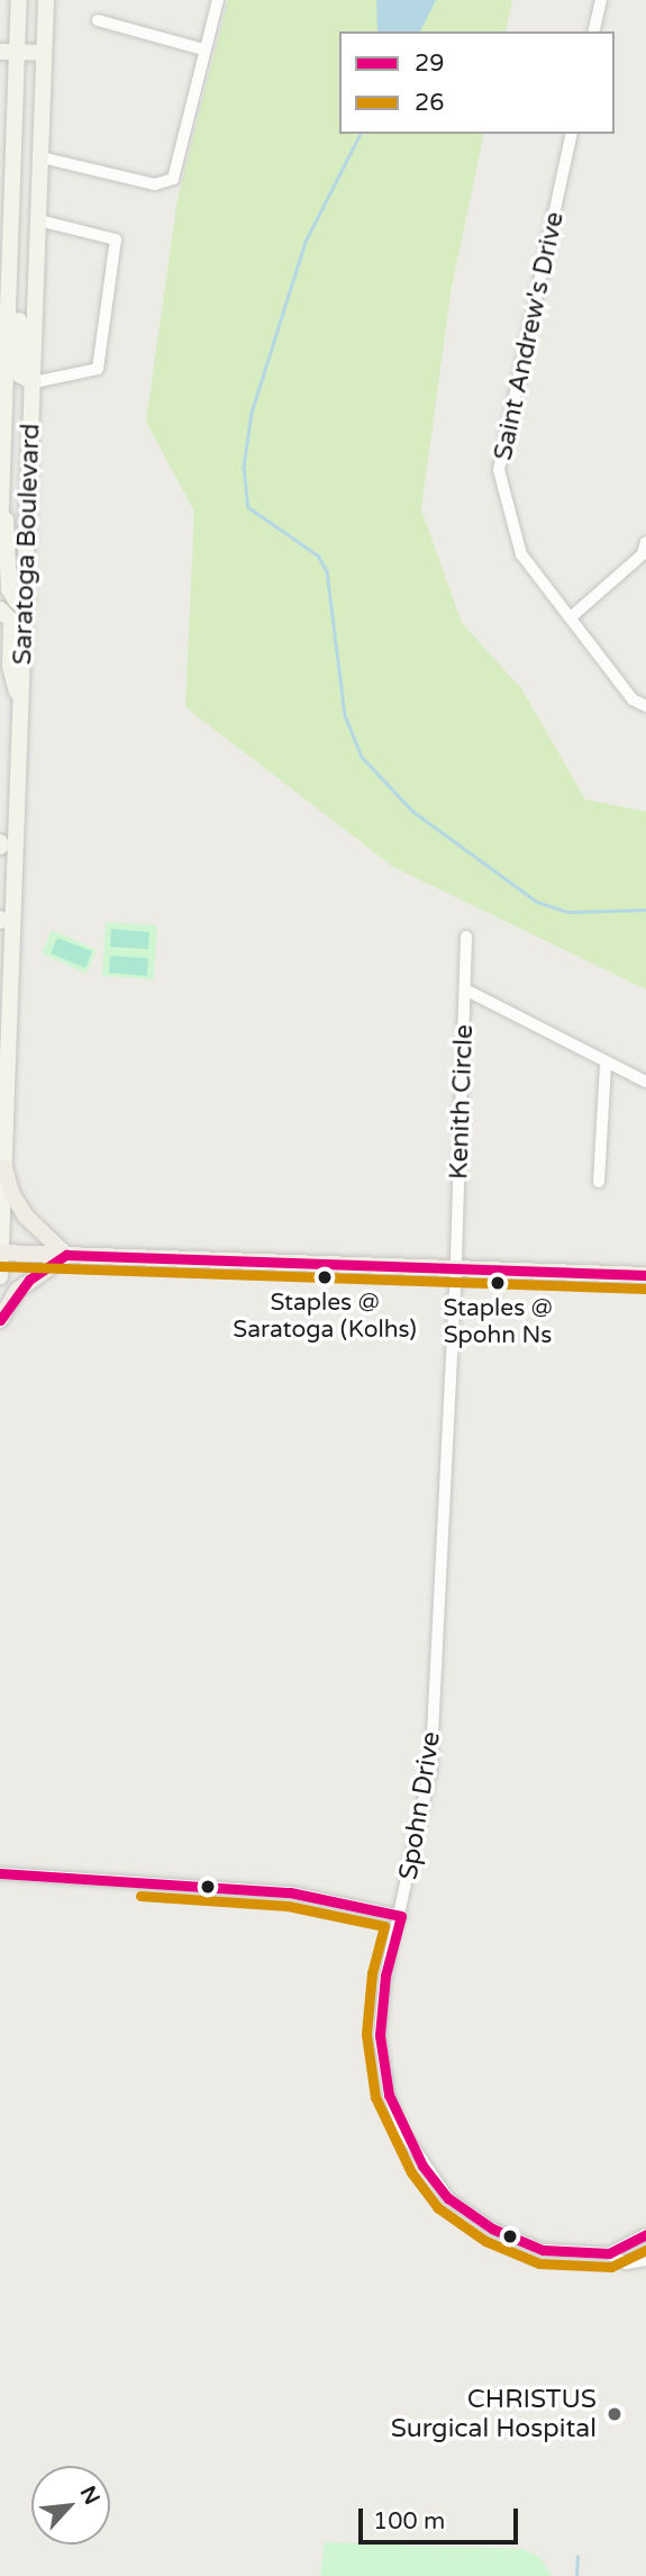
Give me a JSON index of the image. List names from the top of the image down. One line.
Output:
{"streets":{"main road":["Saratoga Boulevard"],"street":["Saint Andrew's Drive","Kenith Circle","Spohn Drive"]},"crossings":[["Kenith Circle","Spohn Drive"]],"places":["Staples @ Saratoga (Kolhs)","Staples @ Spohn Ns","CHRISTUS Surgical Hospital"],"lines":["transit line 29","transit line 26"],"legend":["29","26"],"scale_bar":"100 m","north":"top right"}
